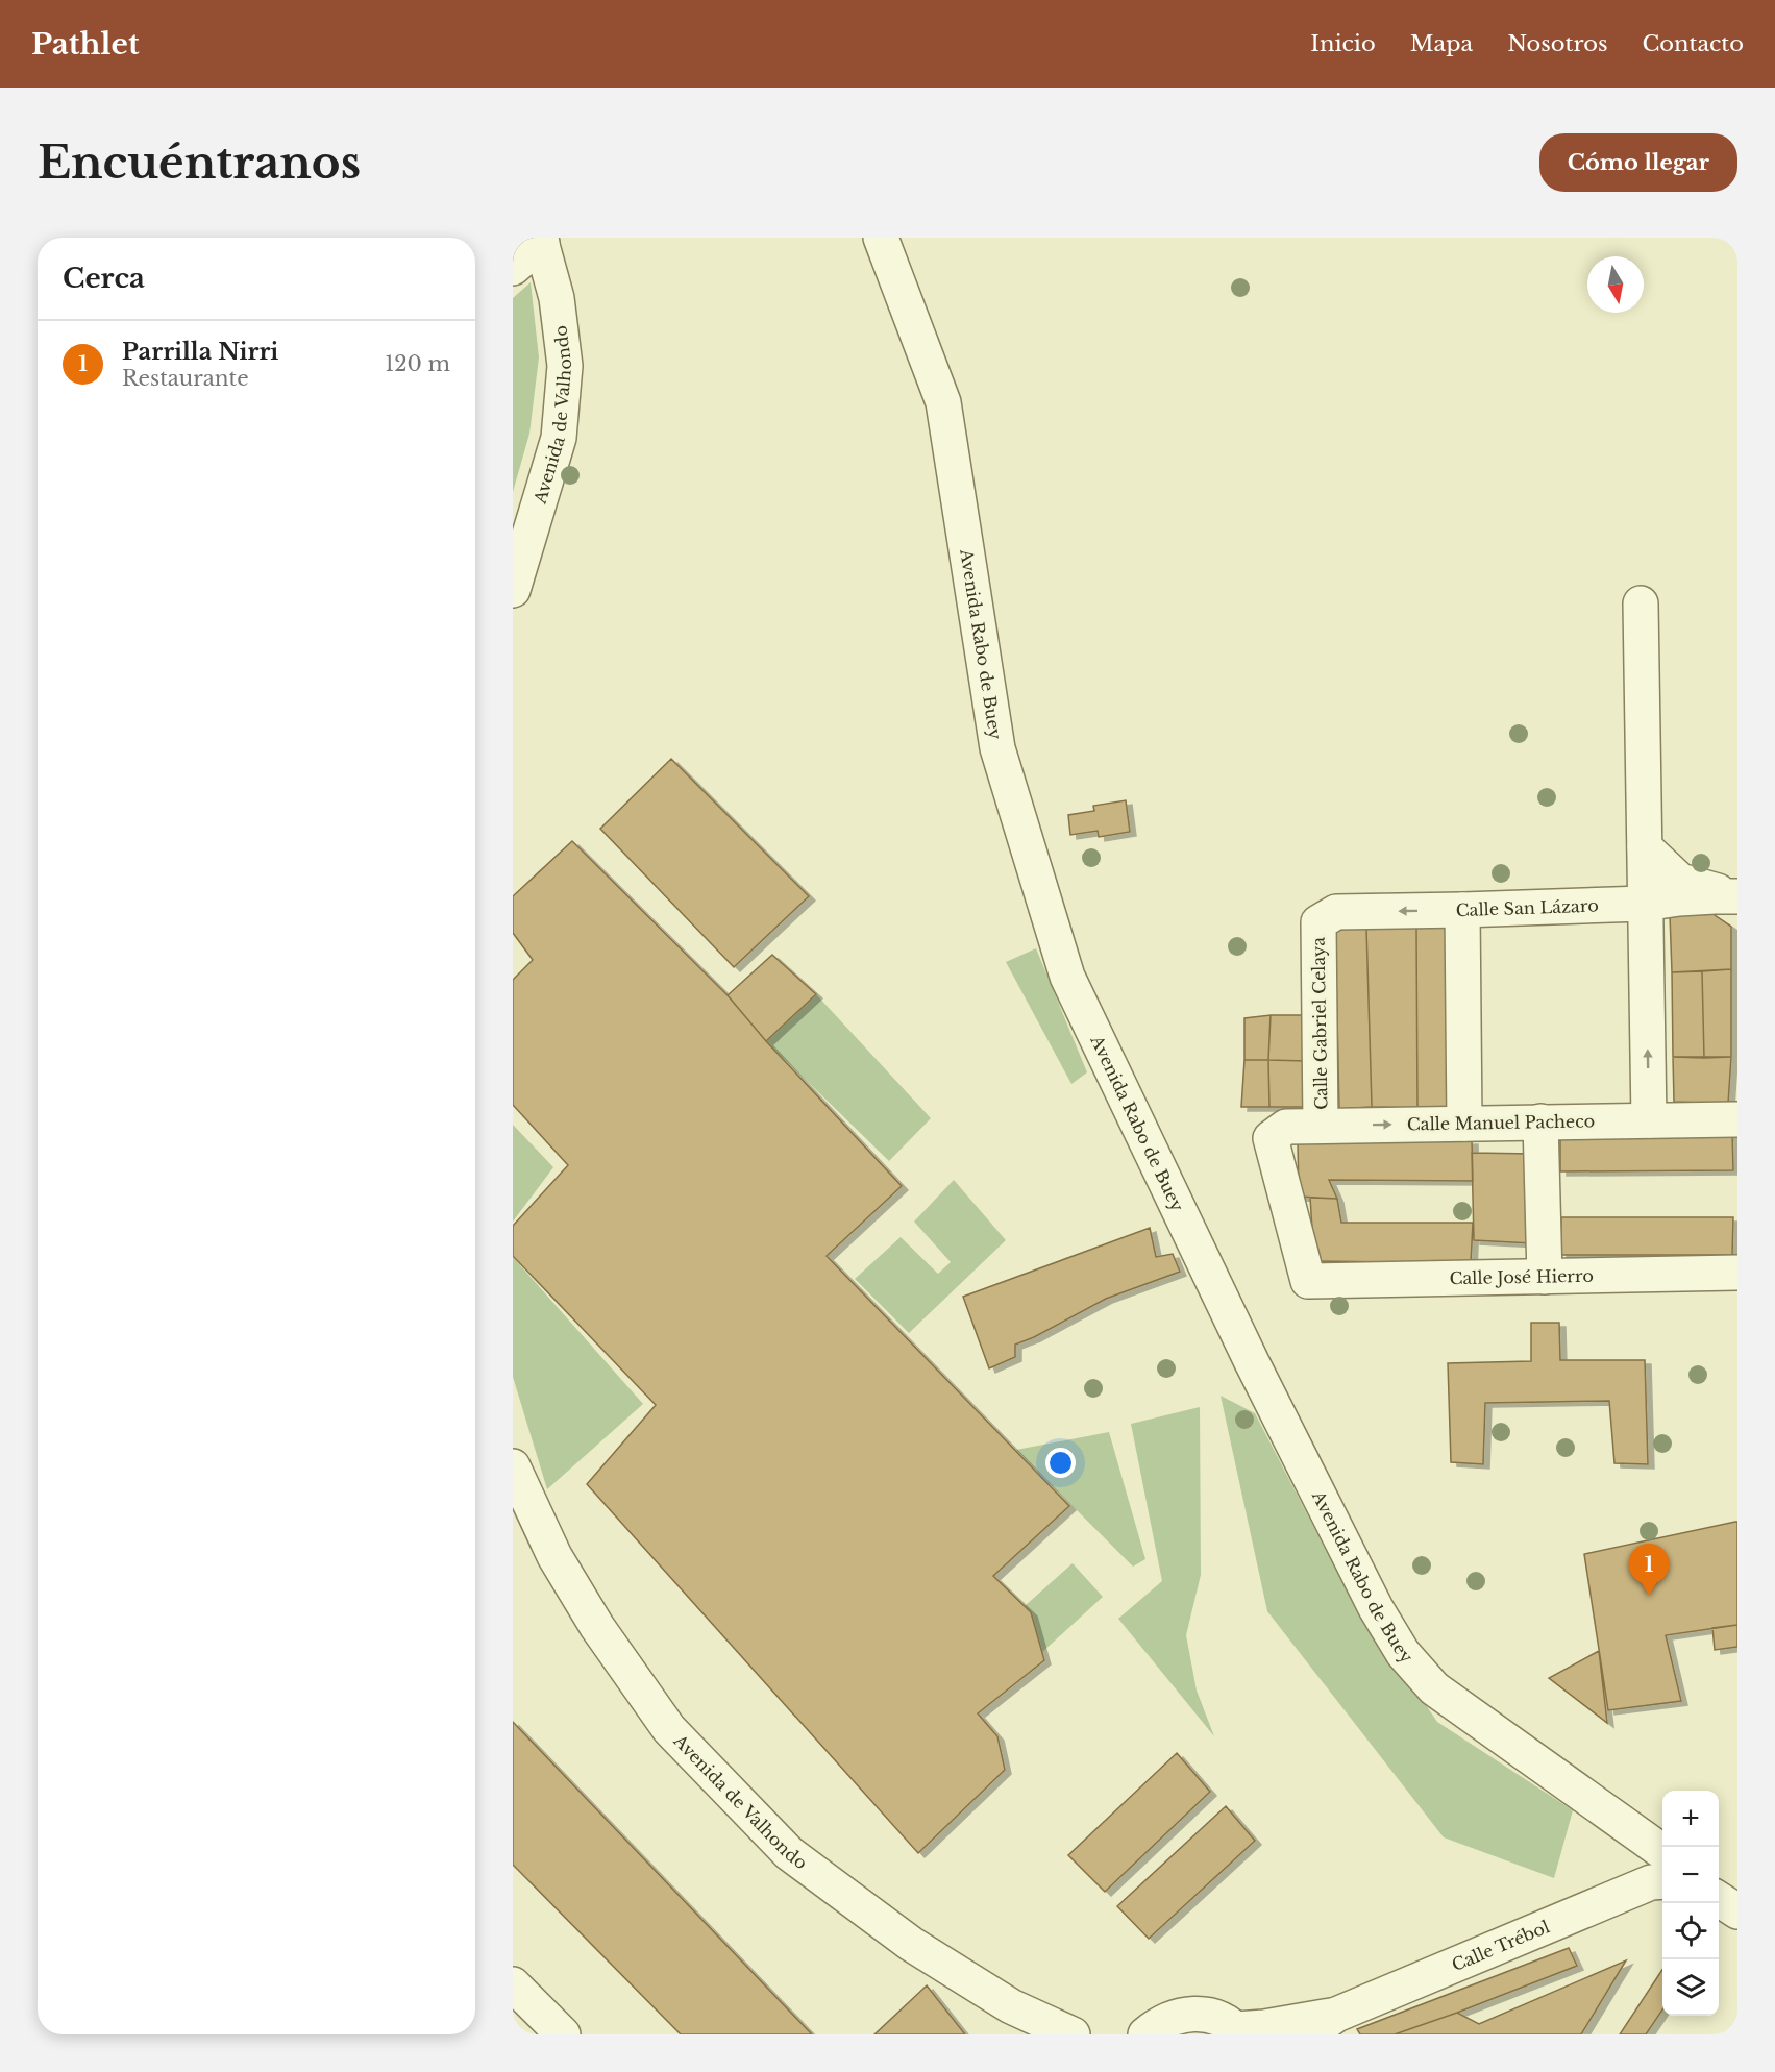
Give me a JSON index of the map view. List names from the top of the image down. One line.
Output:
{"streets":{"street":["Avenida de Valhondo","Avenida Rabo de Buey","Calle San Lázaro","Calle Gabriel Celaya","Calle Manuel Pacheco","Calle José Hierro","Calle Trébol"]},"crossings":[["Calle San Lázaro","Calle Gabriel Celaya"],["Calle Gabriel Celaya","Calle Manuel Pacheco"],["Calle Manuel Pacheco","Calle José Hierro"]],"north":"bottom","page":{"header":"Pathlet","nav":["Inicio","Mapa","Nosotros","Contacto"],"buttons":"Cómo llegar","title":"Encuéntranos","heading":"Cerca","list":[{"mark":"1","name":"Parrilla Nirri","note":"Restaurante","value":"120 m"}],"pins":"1","map_buttons":["+","−"]}}
